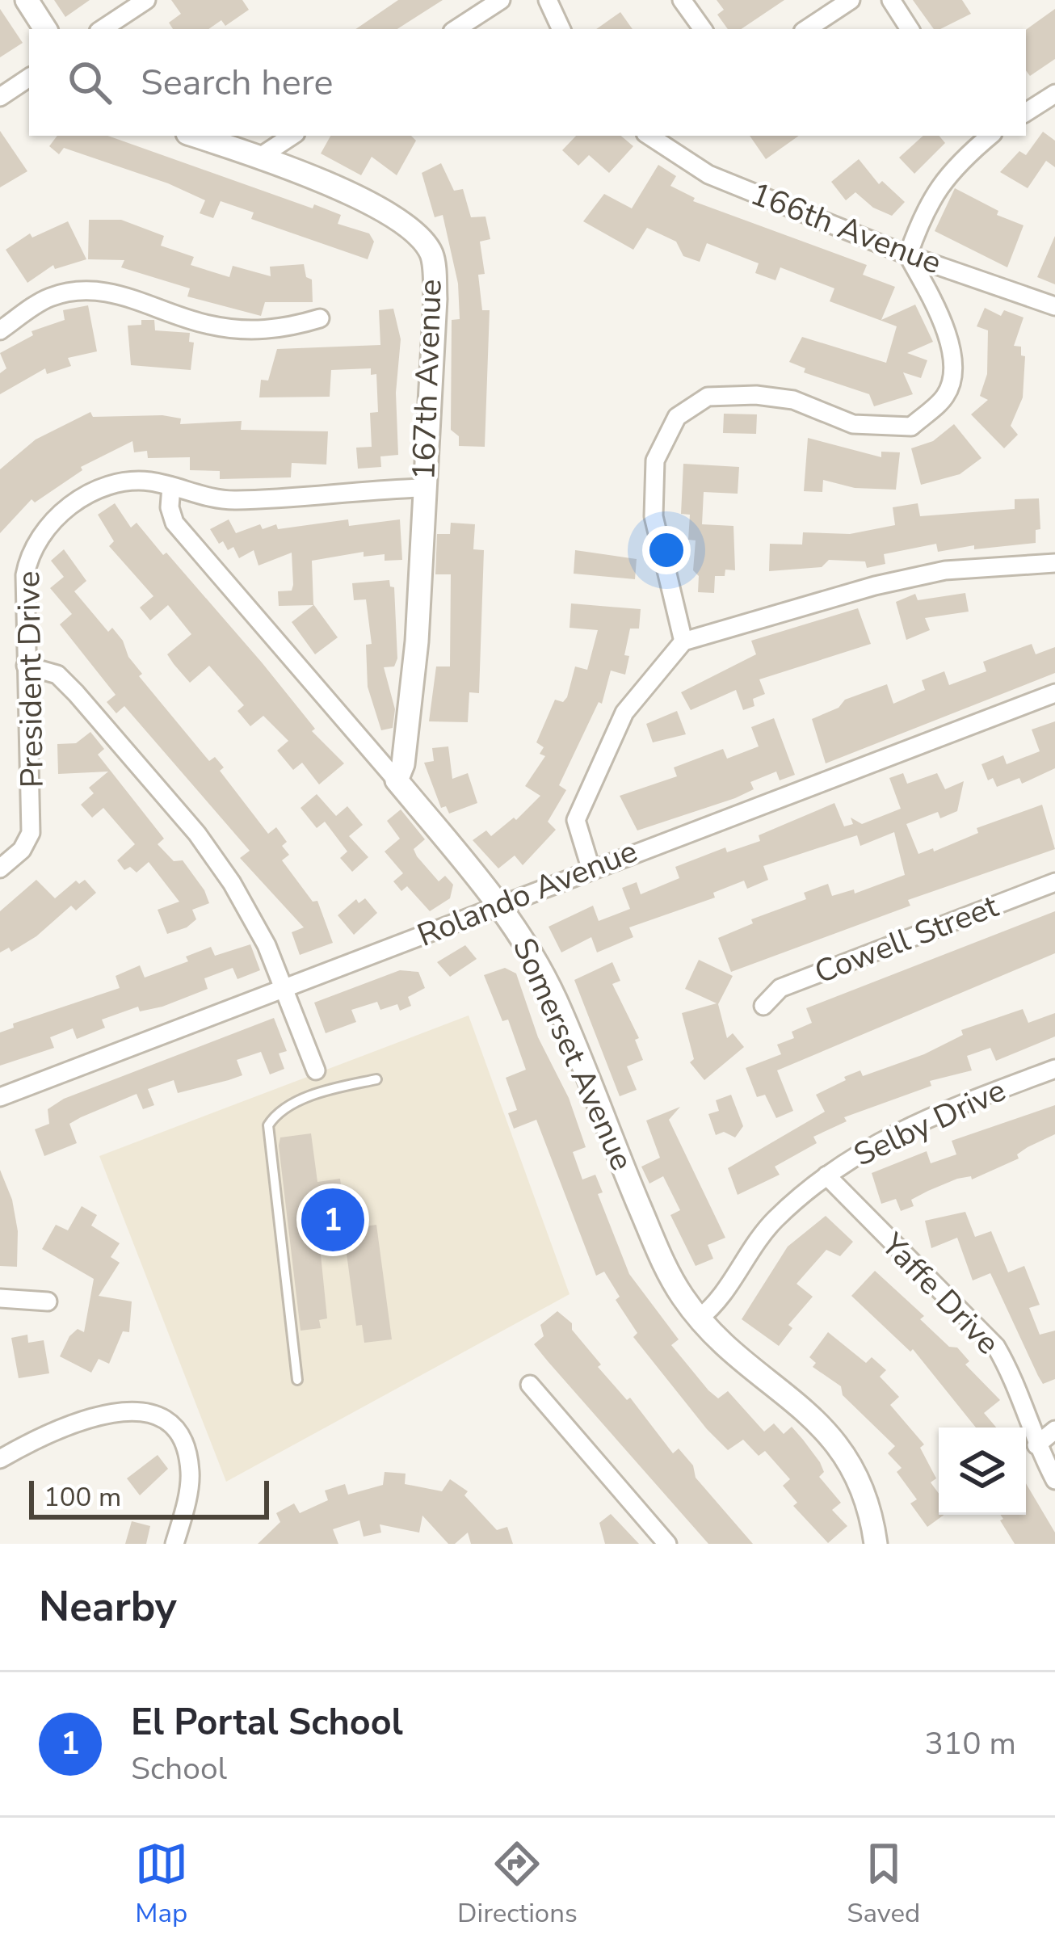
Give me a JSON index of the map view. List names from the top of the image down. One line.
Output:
{"streets":{"street":["166th Avenue","167th Avenue","President Drive","Rolando Avenue","Cowell Street","Somerset Avenue","Selby Drive","Yaffe Drive"]},"crossings":[["167th Avenue","President Drive"],["167th Avenue","Somerset Avenue"],["President Drive","Somerset Avenue"],["Rolando Avenue","Somerset Avenue"],["Somerset Avenue","Selby Drive"],["Selby Drive","Yaffe Drive"]],"scale_bar":"100 m","page":{"search":"Search here","pins":"1","scale":"100 m","heading":"Nearby","list":[{"mark":"1","name":"El Portal School","note":"School","value":"310 m"}],"nav":["Map","Directions","Saved"]}}
